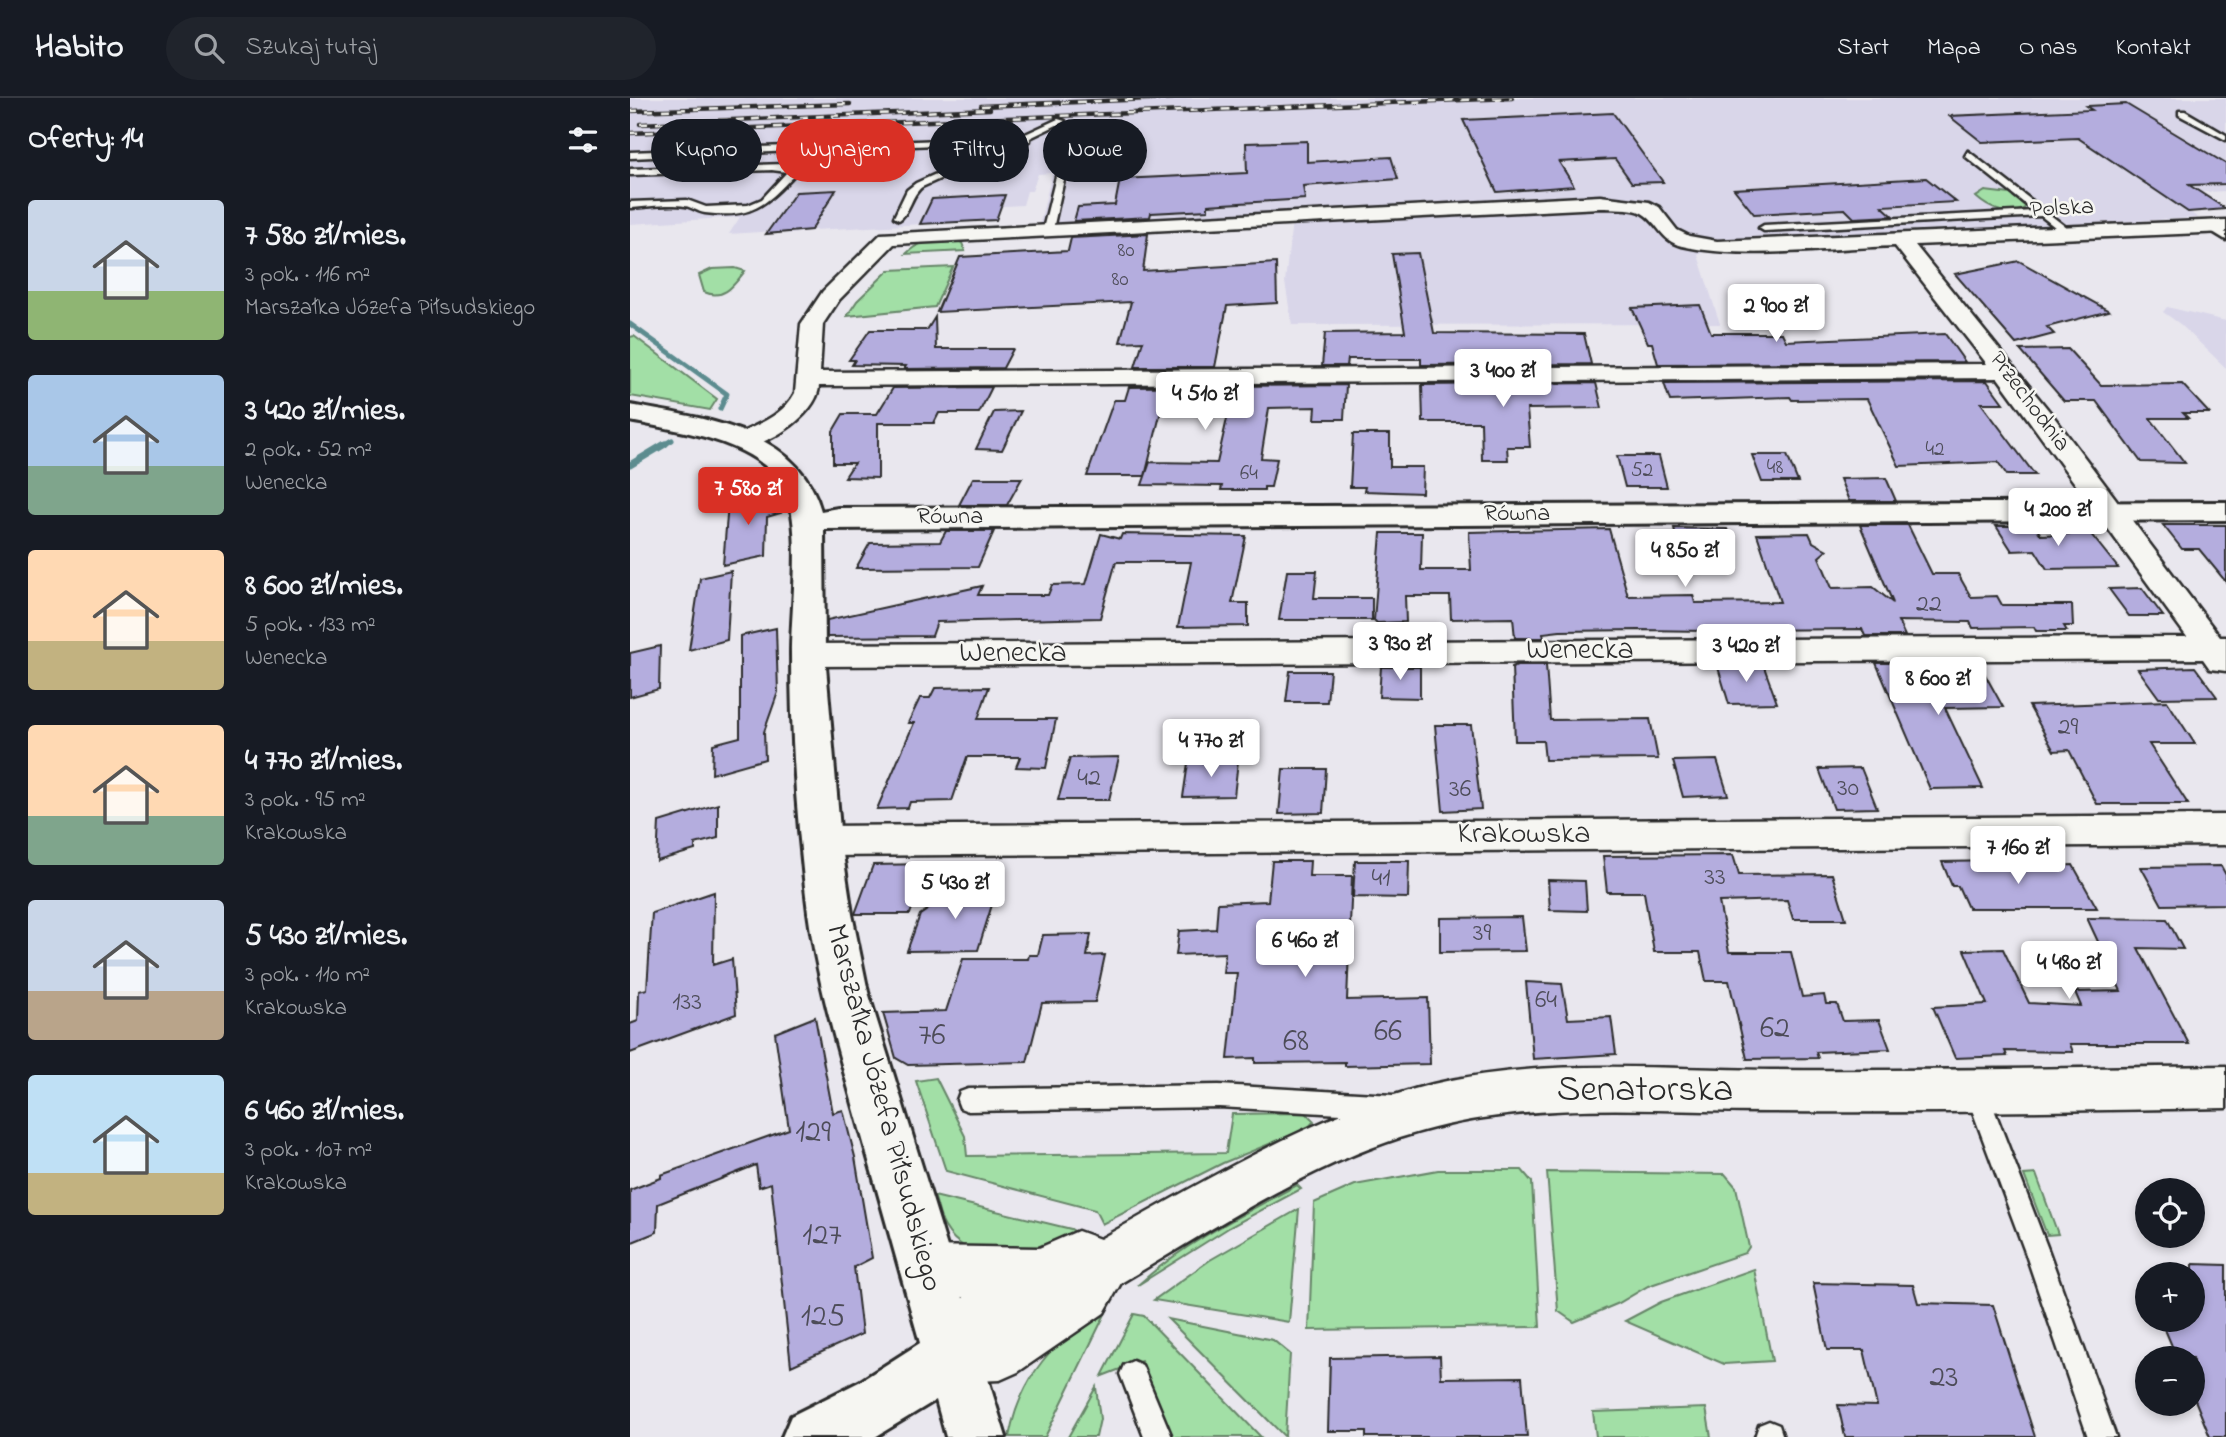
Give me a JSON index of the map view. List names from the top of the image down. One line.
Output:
{"streets":{"street":["Polska","Przechodnia","Równa","Wenecka","Krakowska","Senatorska","Marszałka Józefa Piłsudskiego"]},"crossings":[["Polska","Przechodnia"],["Przechodnia","Równa"],["Przechodnia","Wenecka"],["Równa","Marszałka Józefa Piłsudskiego"],["Wenecka","Marszałka Józefa Piłsudskiego"],["Krakowska","Marszałka Józefa Piłsudskiego"]],"house_numbers":["80","80","42","48","52","64","22","29","42","30","36","33","41","39","64","133","62","66","76","68","129","127","125","23"],"page":{"header":"Habito","search":"Szukaj tutaj","nav":["Start","Mapa","O nas","Kontakt"],"heading":"Oferty: 14","chip":["Kupno","Wynajem","Filtry","Nowe"],"list":[{"name":"7 580 zł/mies.","note":"3 pok. · 116 m² · Marszałka Józefa Piłsudskiego"},{"name":"3 420 zł/mies.","note":"2 pok. · 52 m² · Wenecka"},{"name":"8 600 zł/mies.","note":"5 pok. · 133 m² · Wenecka"},{"name":"4 770 zł/mies.","note":"3 pok. · 95 m² · Krakowska"},{"name":"5 430 zł/mies.","note":"3 pok. · 110 m² · Krakowska"},{"name":"6 460 zł/mies.","note":"3 pok. · 107 m² · Krakowska"}],"price":["2 900 zł","3 400 zł","4 510 zł","7 580 zł","4 200 zł","4 850 zł","3 930 zł","3 420 zł","8 600 zł","4 770 zł","7 160 zł","5 430 zł","6 460 zł","4 480 zł"],"map_buttons":["+","−"]}}
